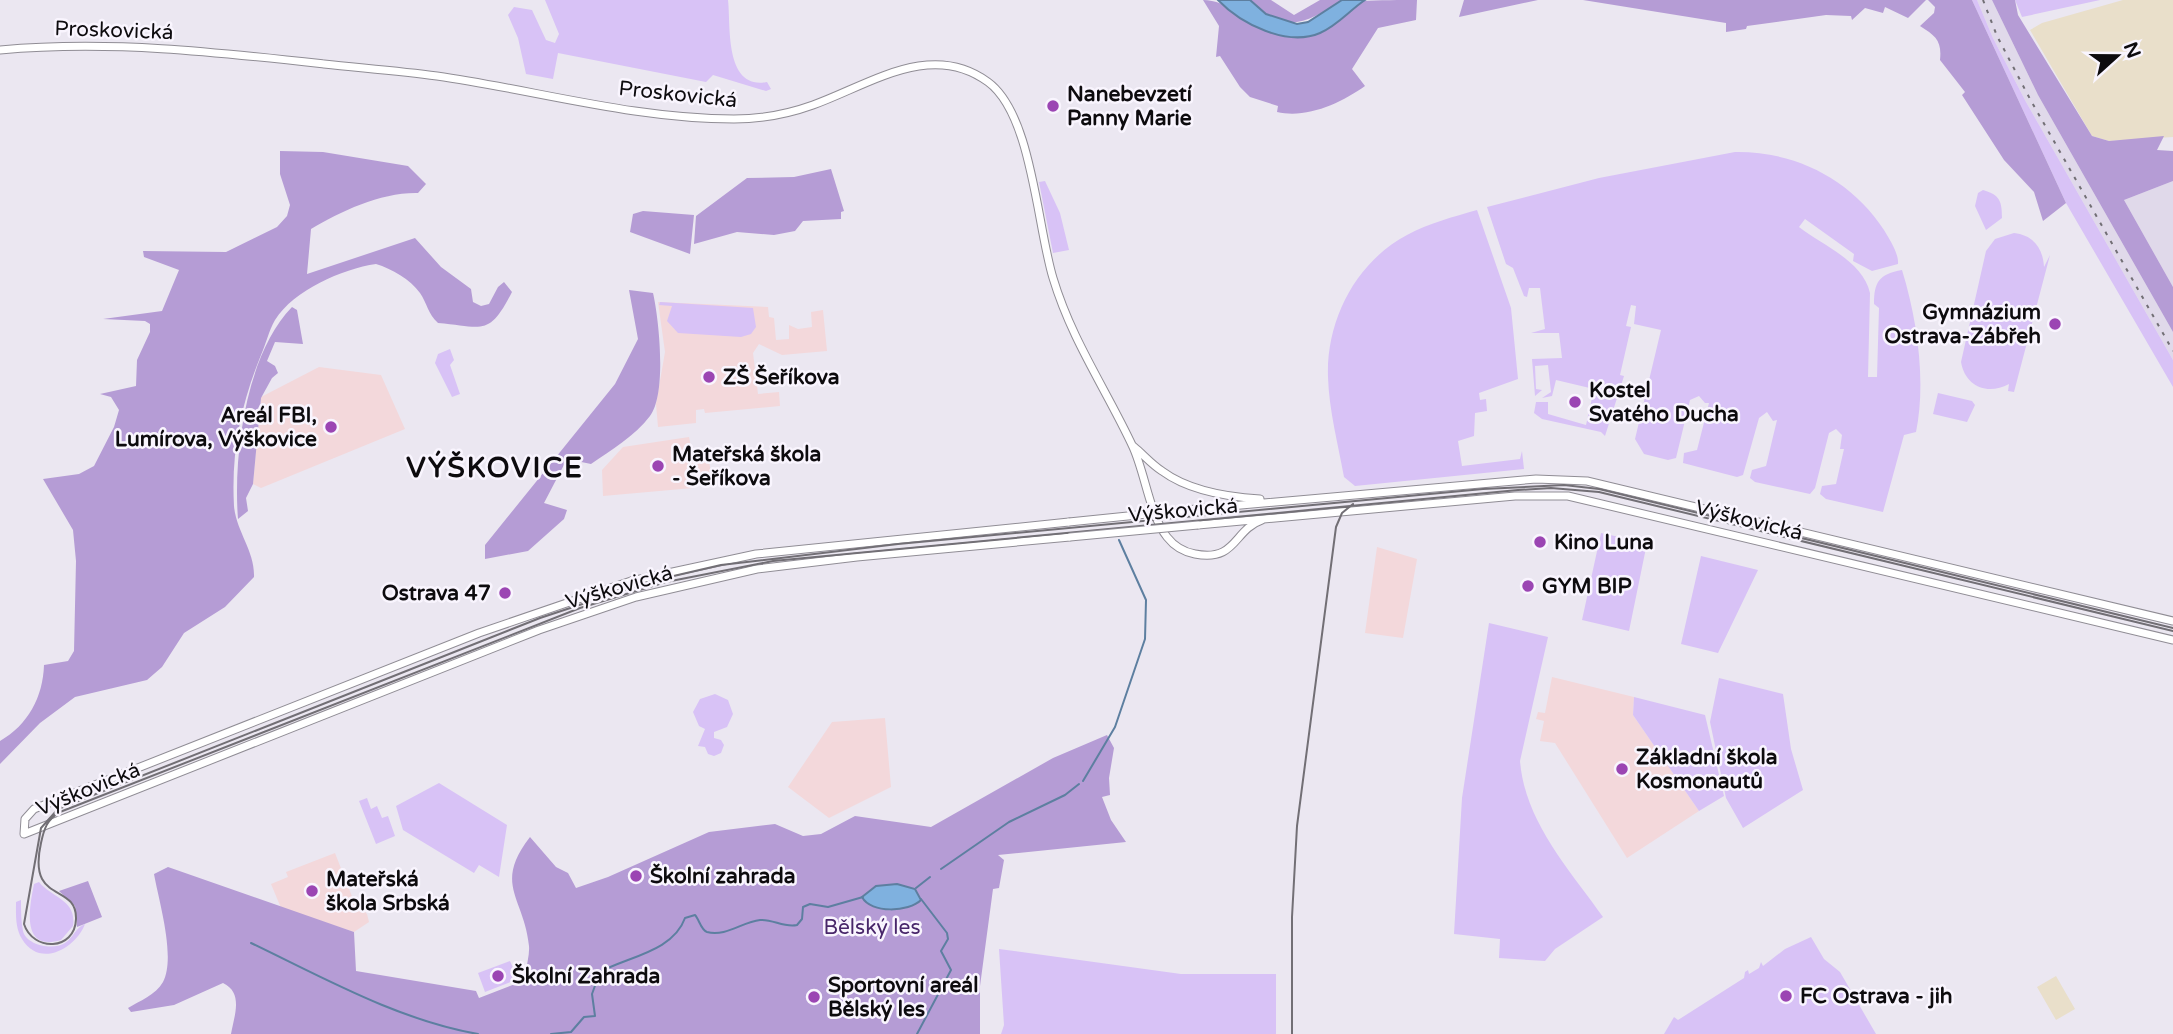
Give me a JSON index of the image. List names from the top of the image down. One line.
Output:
{"streets":{"street":["Proskovická","Výškovická"]},"districts":["VÝŠKOVICE"],"parks":["Bělský les"],"places":["Nanebevzetí Panny Marie","Gymnázium Ostrava-Zábřeh","ZŠ Šeříkova","Kostel Svatého Ducha","Areál FBI, Lumírova, Výškovice","Mateřská škola - Šeříkova","Kino Luna","GYM BIP","Ostrava 47","Základní škola Kosmonautů","Školní zahrada","Mateřská škola Srbská","Školní Zahrada","FC Ostrava - jih","Sportovní areál Bělský les"],"north":"right"}
